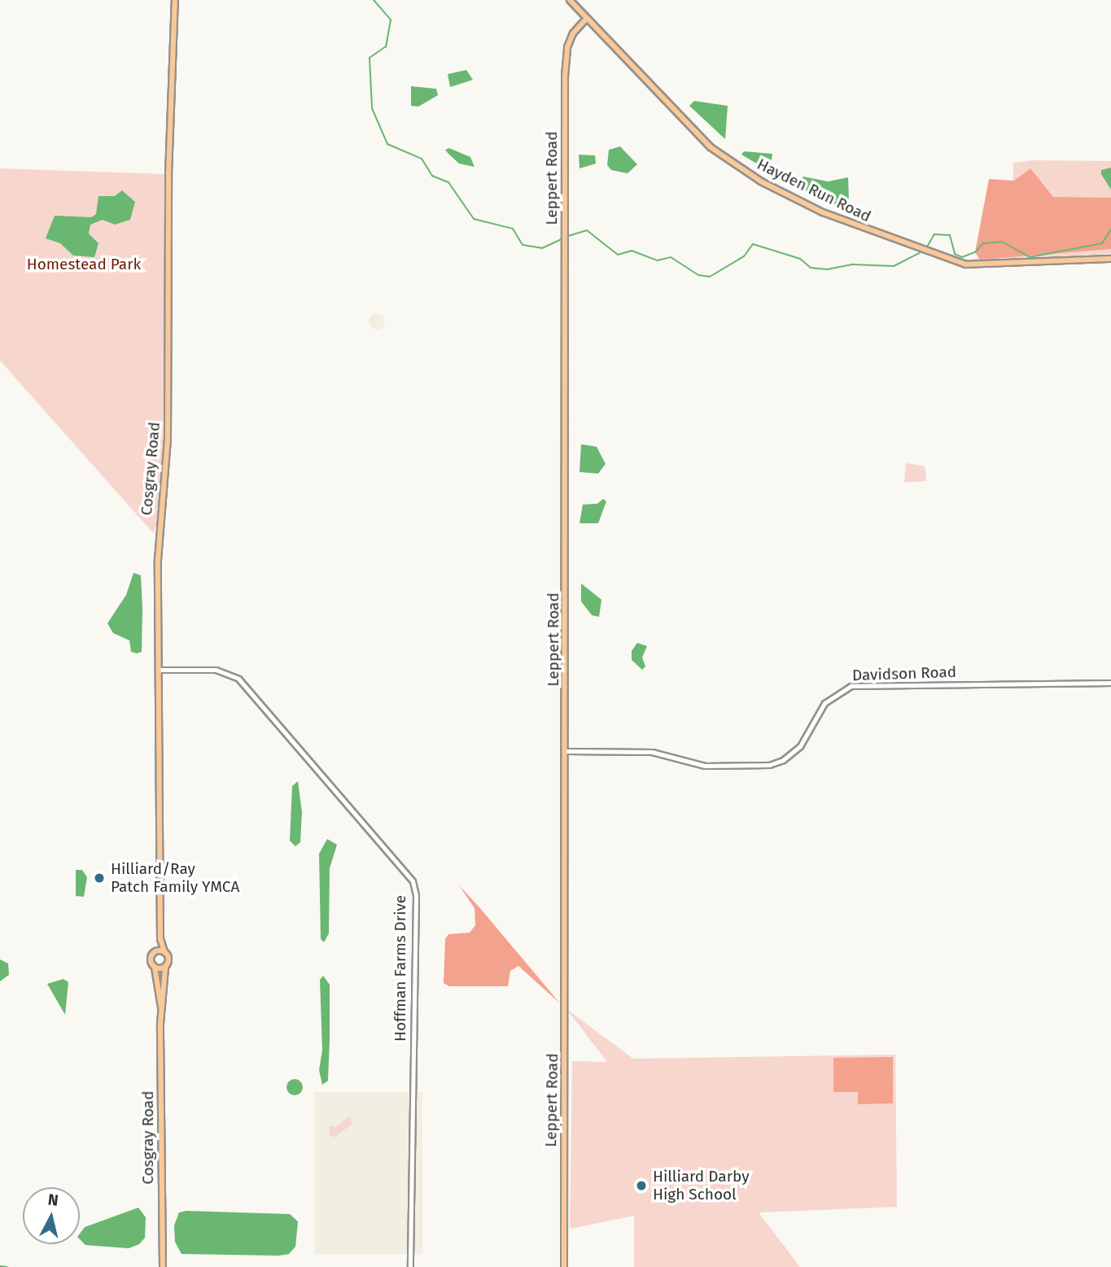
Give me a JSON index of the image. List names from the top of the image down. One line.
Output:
{"streets":{"main road":["Leppert Road","Hayden Run Road","Cosgray Road"],"street":["Davidson Road","Hoffman Farms Drive"]},"crossings":[["Leppert Road","Hayden Run Road"],["Leppert Road","Davidson Road"],["Cosgray Road","Hoffman Farms Drive"]],"parks":["Homestead Park"],"places":["Hilliard/Ray Patch Family YMCA","Hilliard Darby High School"],"north":"top"}
